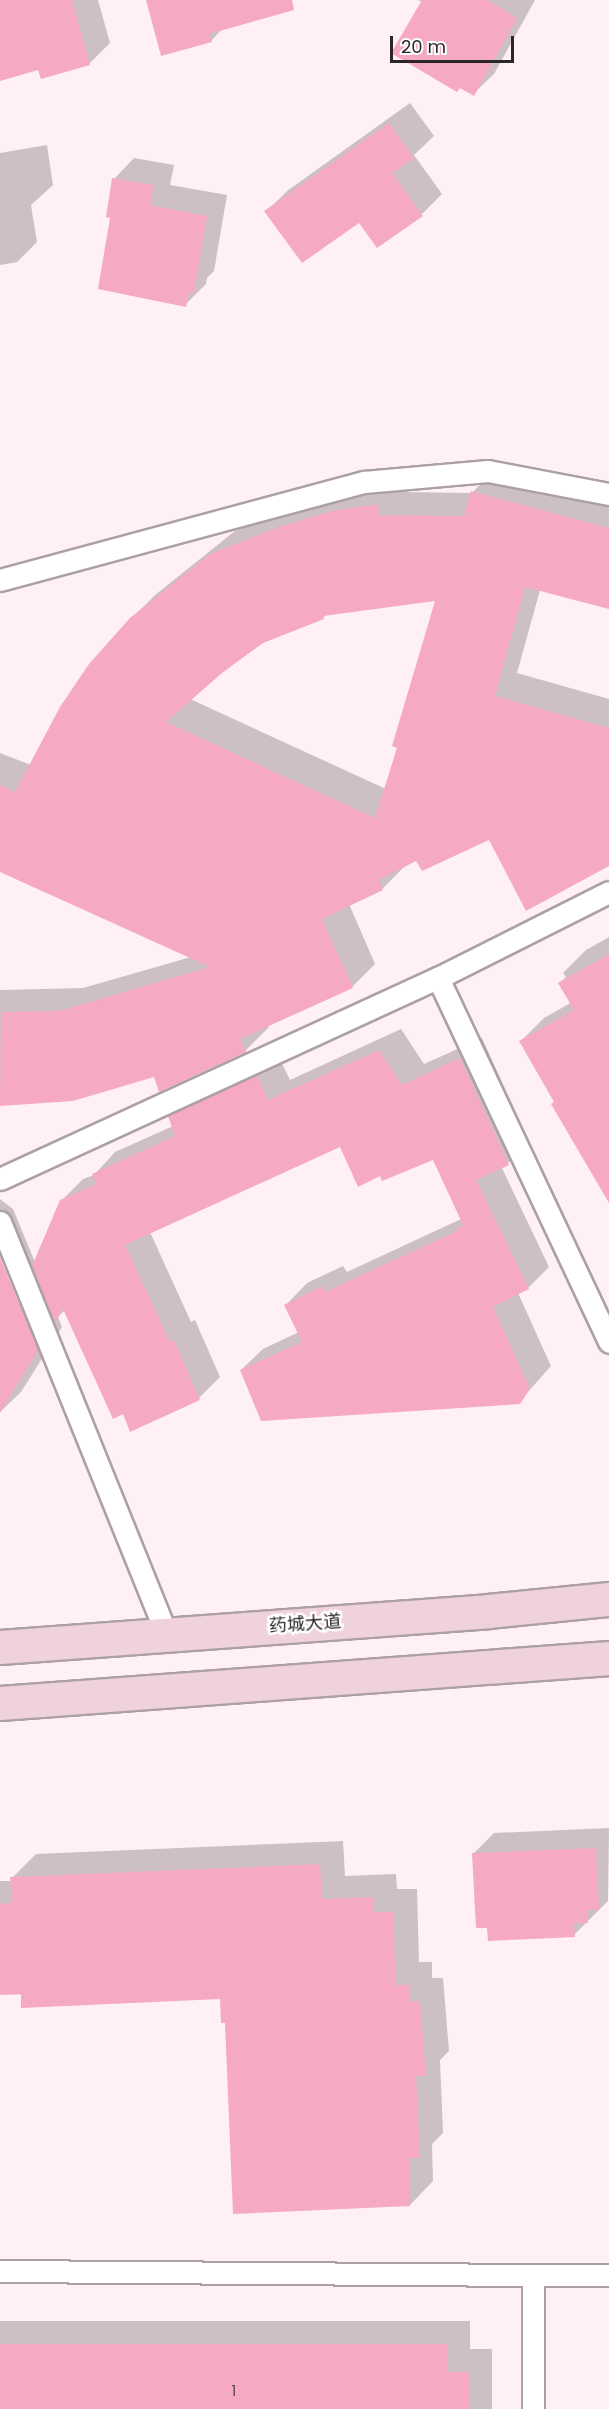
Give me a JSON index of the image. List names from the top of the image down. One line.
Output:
{"streets":{"main road":["药城大道"]},"house_numbers":["1"],"scale_bar":"20 m"}
